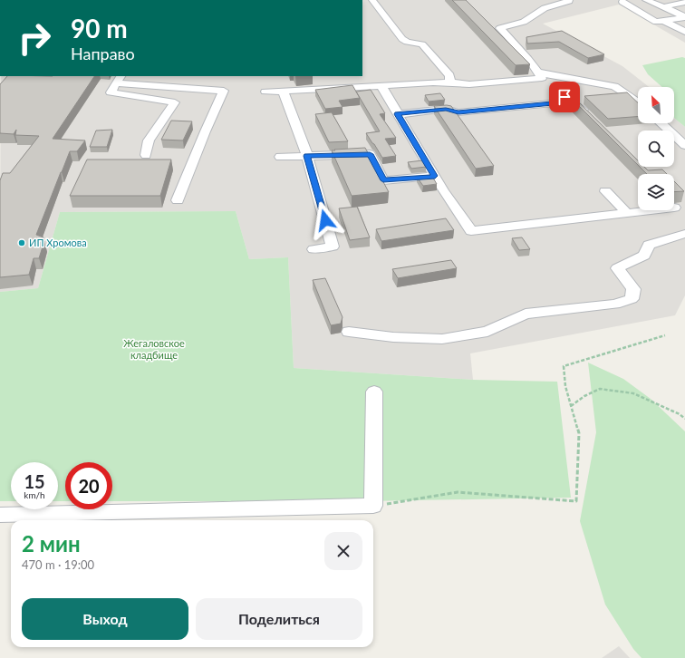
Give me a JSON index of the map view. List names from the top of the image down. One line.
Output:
{"parks":["Жегаловское кладбище"],"places":["ИП Хромова"],"north":"top left","page":{"turn":["90 m","Направо"],"speed":"15 km/h","limit":"20","heading":["2 мин","470 m · 19:00"],"buttons":["Выход","Поделиться"]}}
